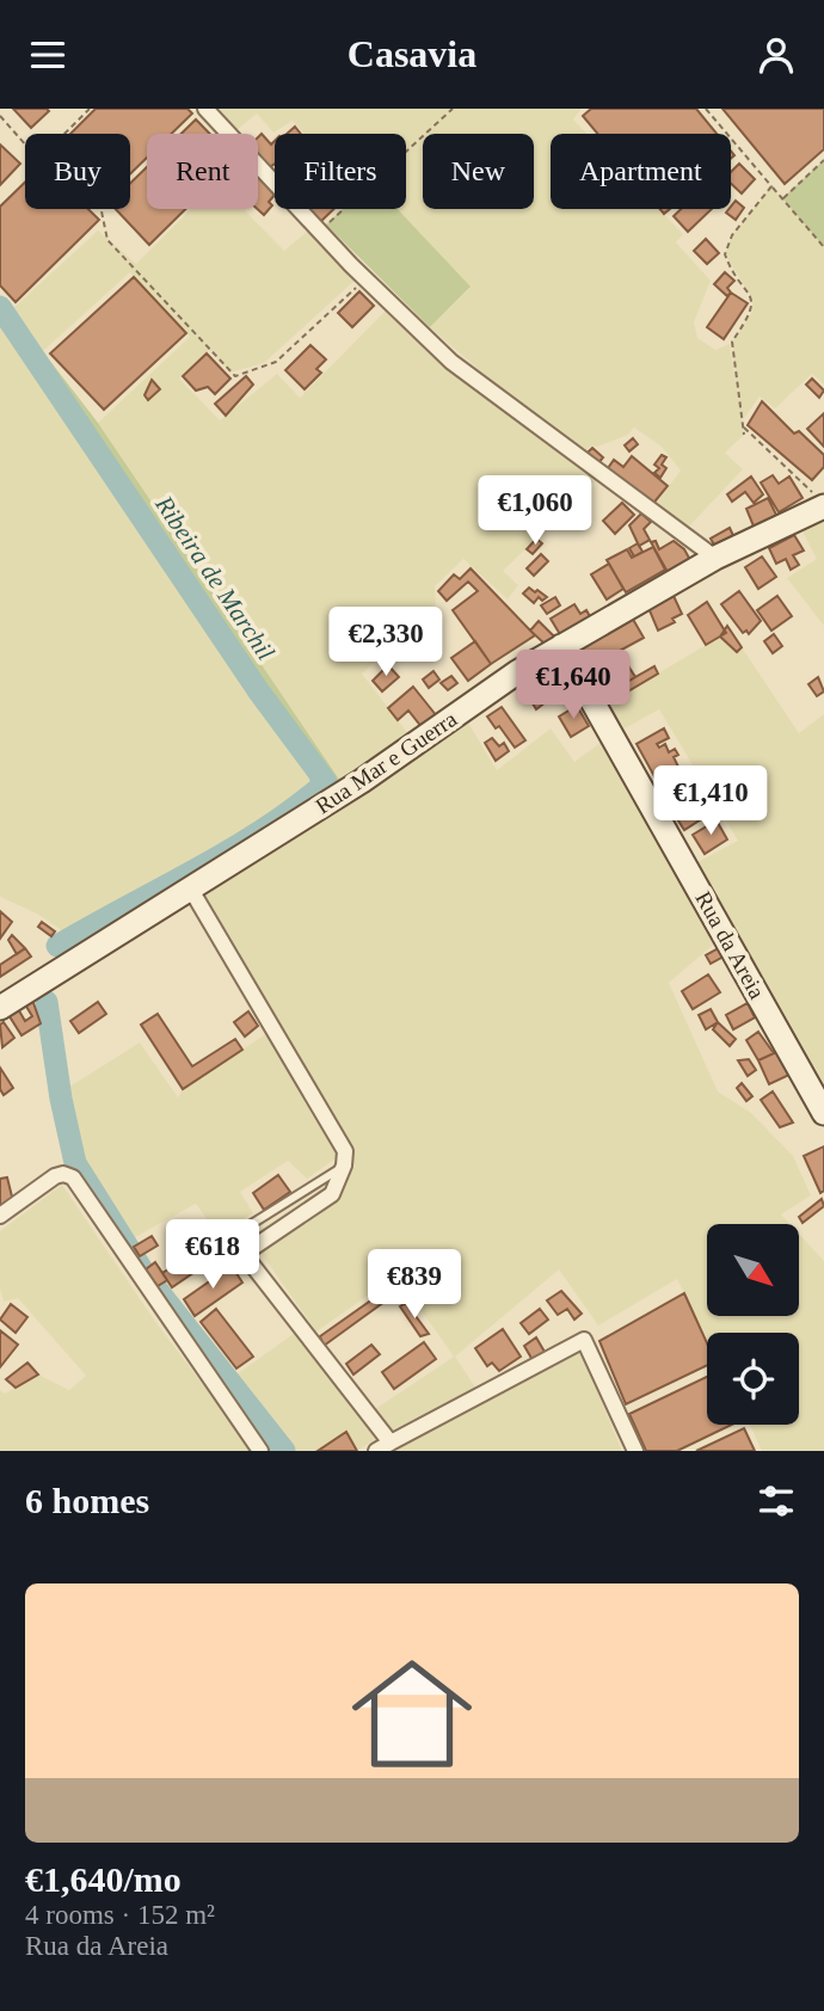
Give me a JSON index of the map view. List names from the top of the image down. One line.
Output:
{"streets":{"street":["Rua Mar e Guerra","Rua da Areia"]},"crossings":[["Rua Mar e Guerra","Rua da Areia"]],"water":["Ribeira de Marchil"],"north":"bottom right","page":{"header":"Casavia","chip":["Buy","Rent","Filters","New","Apartment"],"price":["€1,060","€2,330","€1,640","€1,410","€618","€839"],"heading":"6 homes","list":[{"name":"€1,640/mo","note":"4 rooms · 152 m² · Rua da Areia"}]}}
